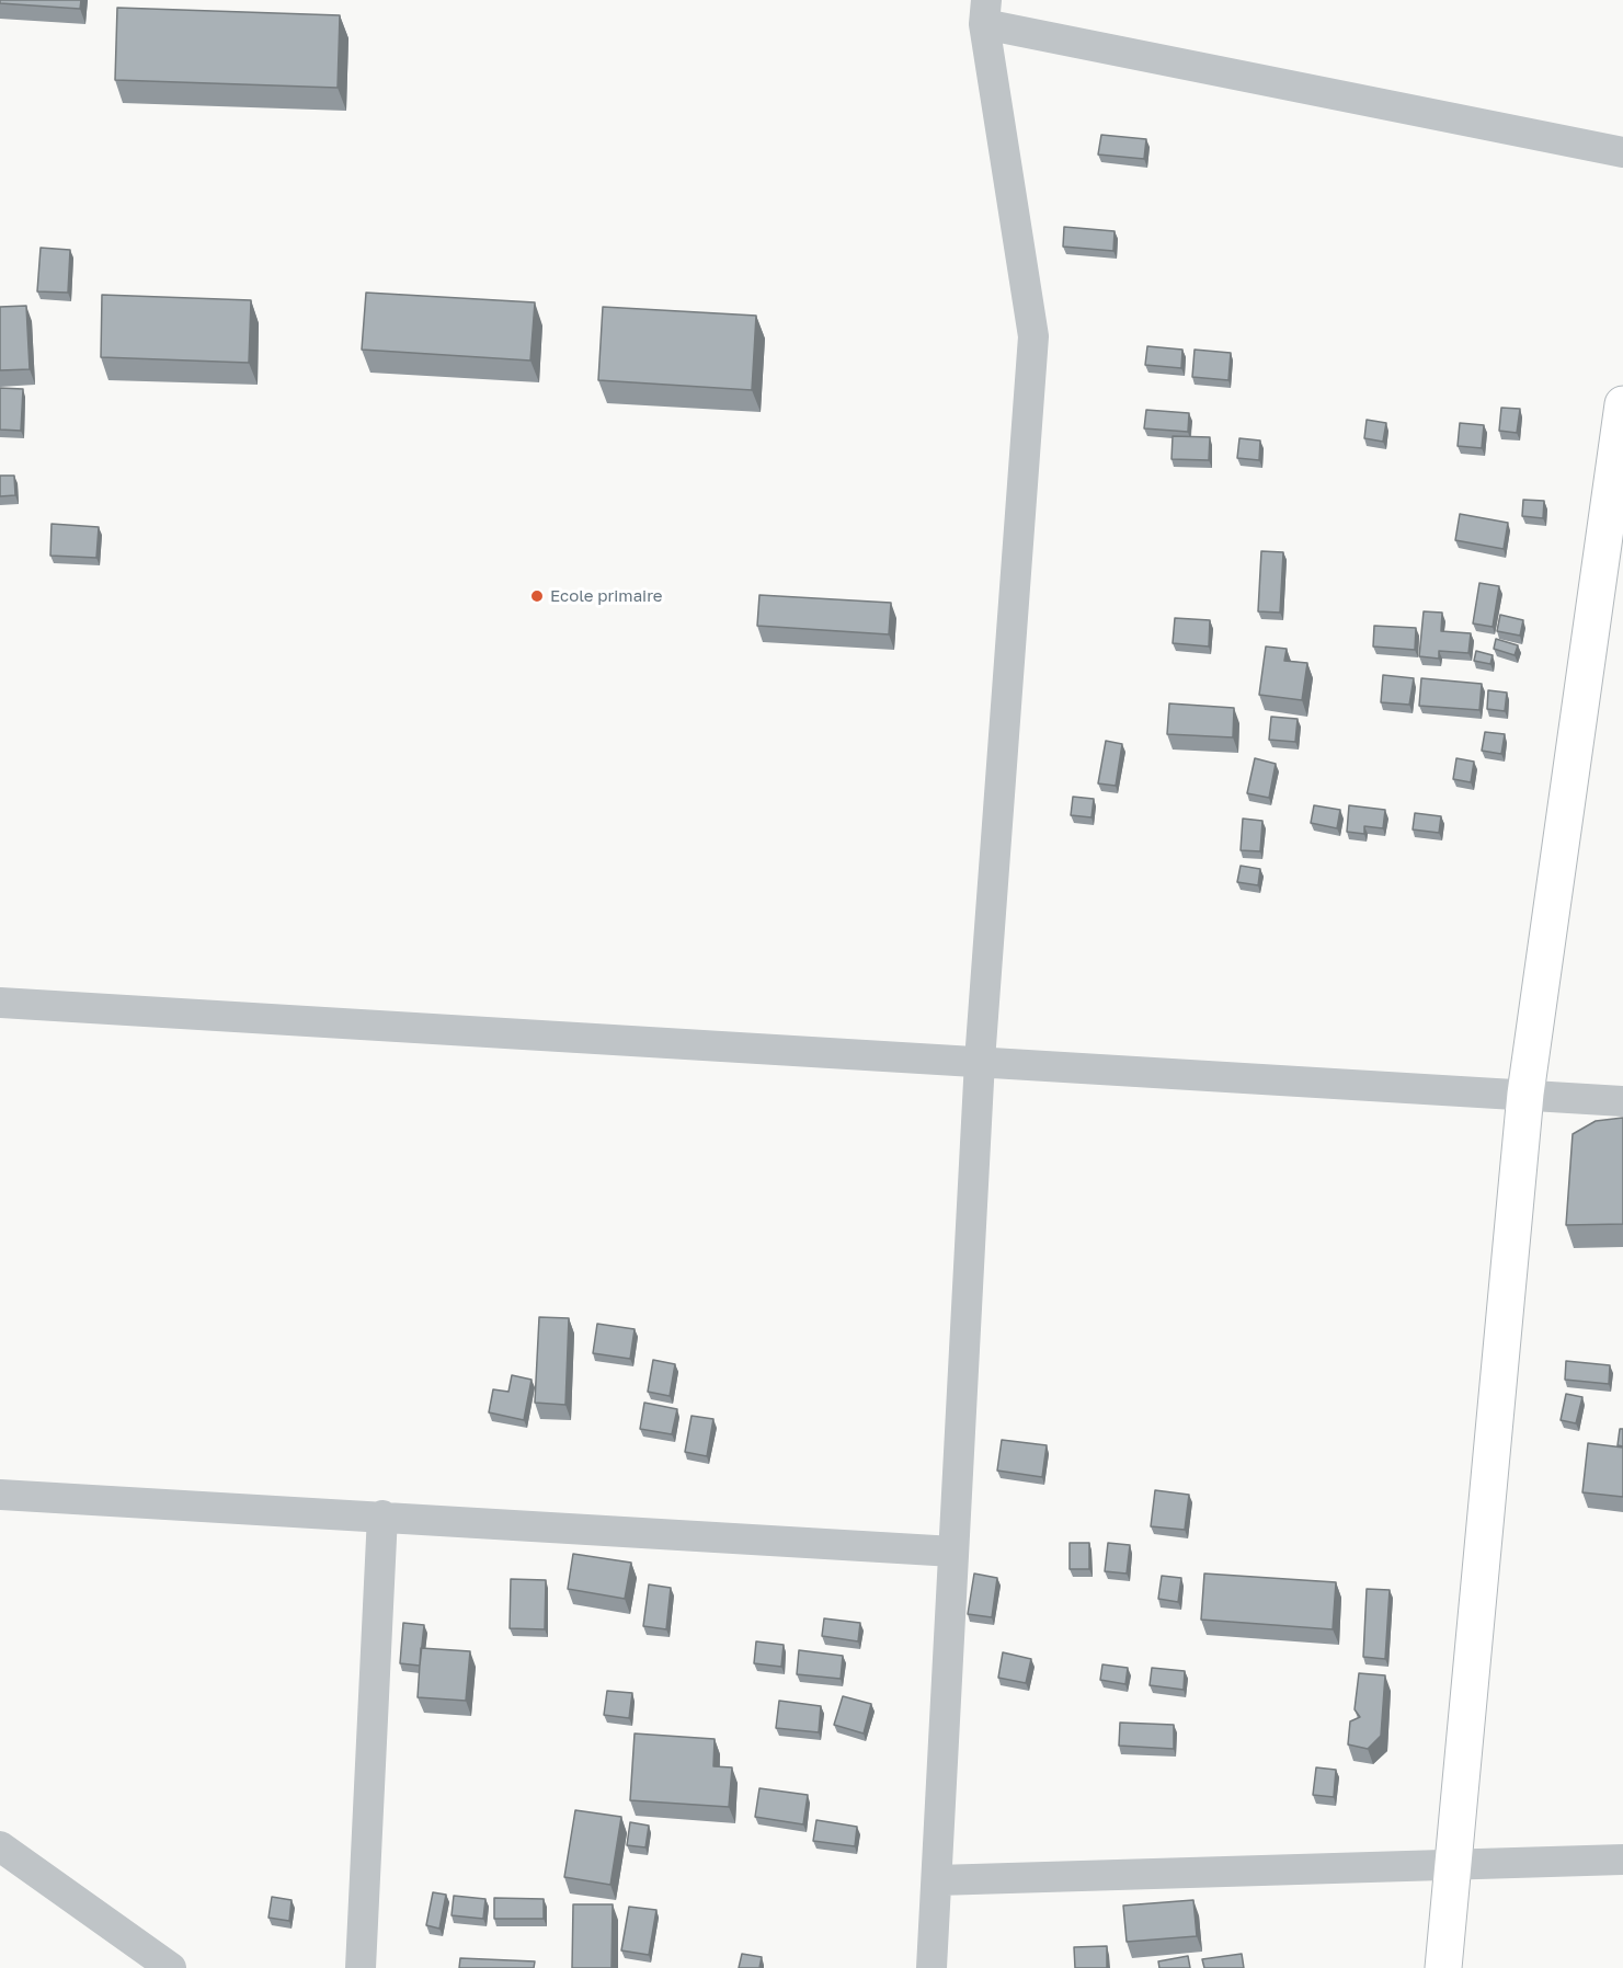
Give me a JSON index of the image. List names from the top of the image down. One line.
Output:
{"places":["Ecole primaire"]}
